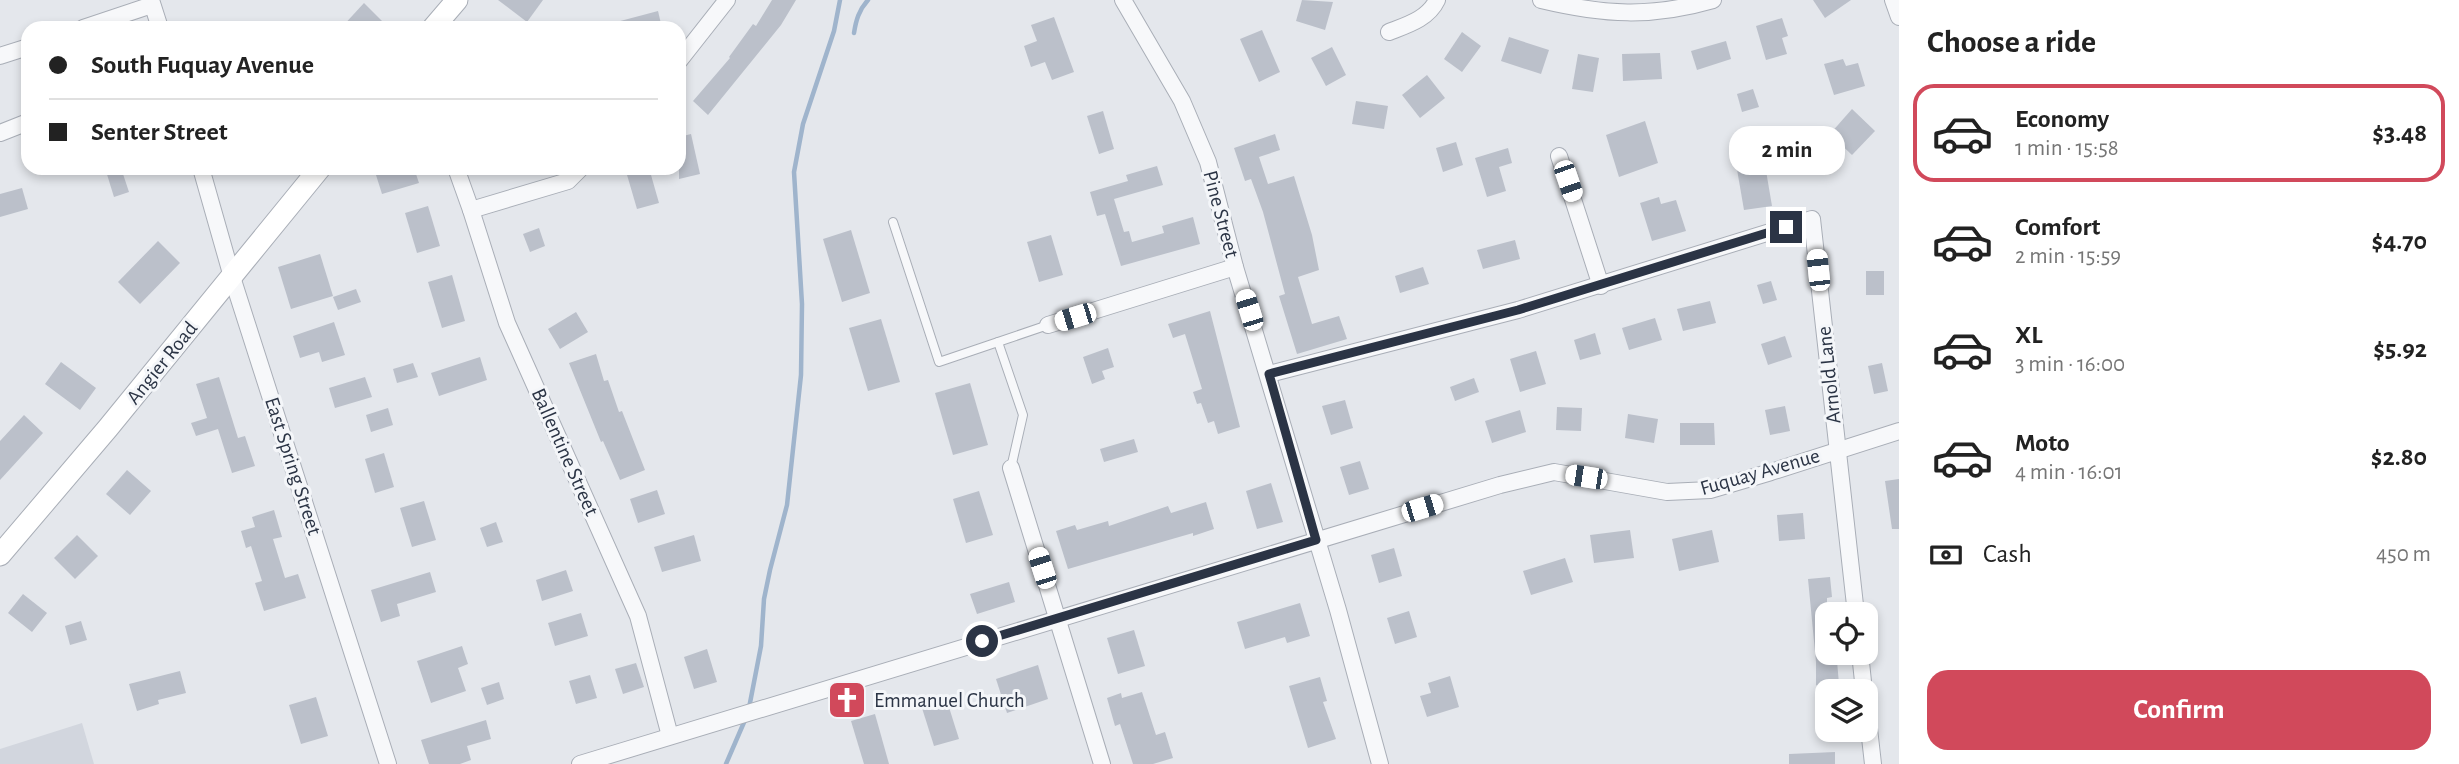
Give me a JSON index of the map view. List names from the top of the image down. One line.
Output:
{"streets":{"street":["Pine Street","Angier Road","Arnold Lane","Ballentine Street","East Spring Street","Fuquay Avenue"]},"crossings":[["Pine Street","Fuquay Avenue"],["Angier Road","East Spring Street"],["Arnold Lane","Fuquay Avenue"],["Ballentine Street","Fuquay Avenue"]],"places":{"church":["Emmanuel Church"]},"page":{"heading":"Choose a ride","banner":["South Fuquay Avenue","Senter Street"],"list":[{"name":"Economy","note":"1 min · 15:58","value":"$3.48"},{"name":"Comfort","note":"2 min · 15:59","value":"$4.70"},{"name":"XL","note":"3 min · 16:00","value":"$5.92"},{"name":"Moto","note":"4 min · 16:01","value":"$2.80"}],"bubble":"2 min","pay":["Cash","450 m"],"buttons":"Confirm"}}
